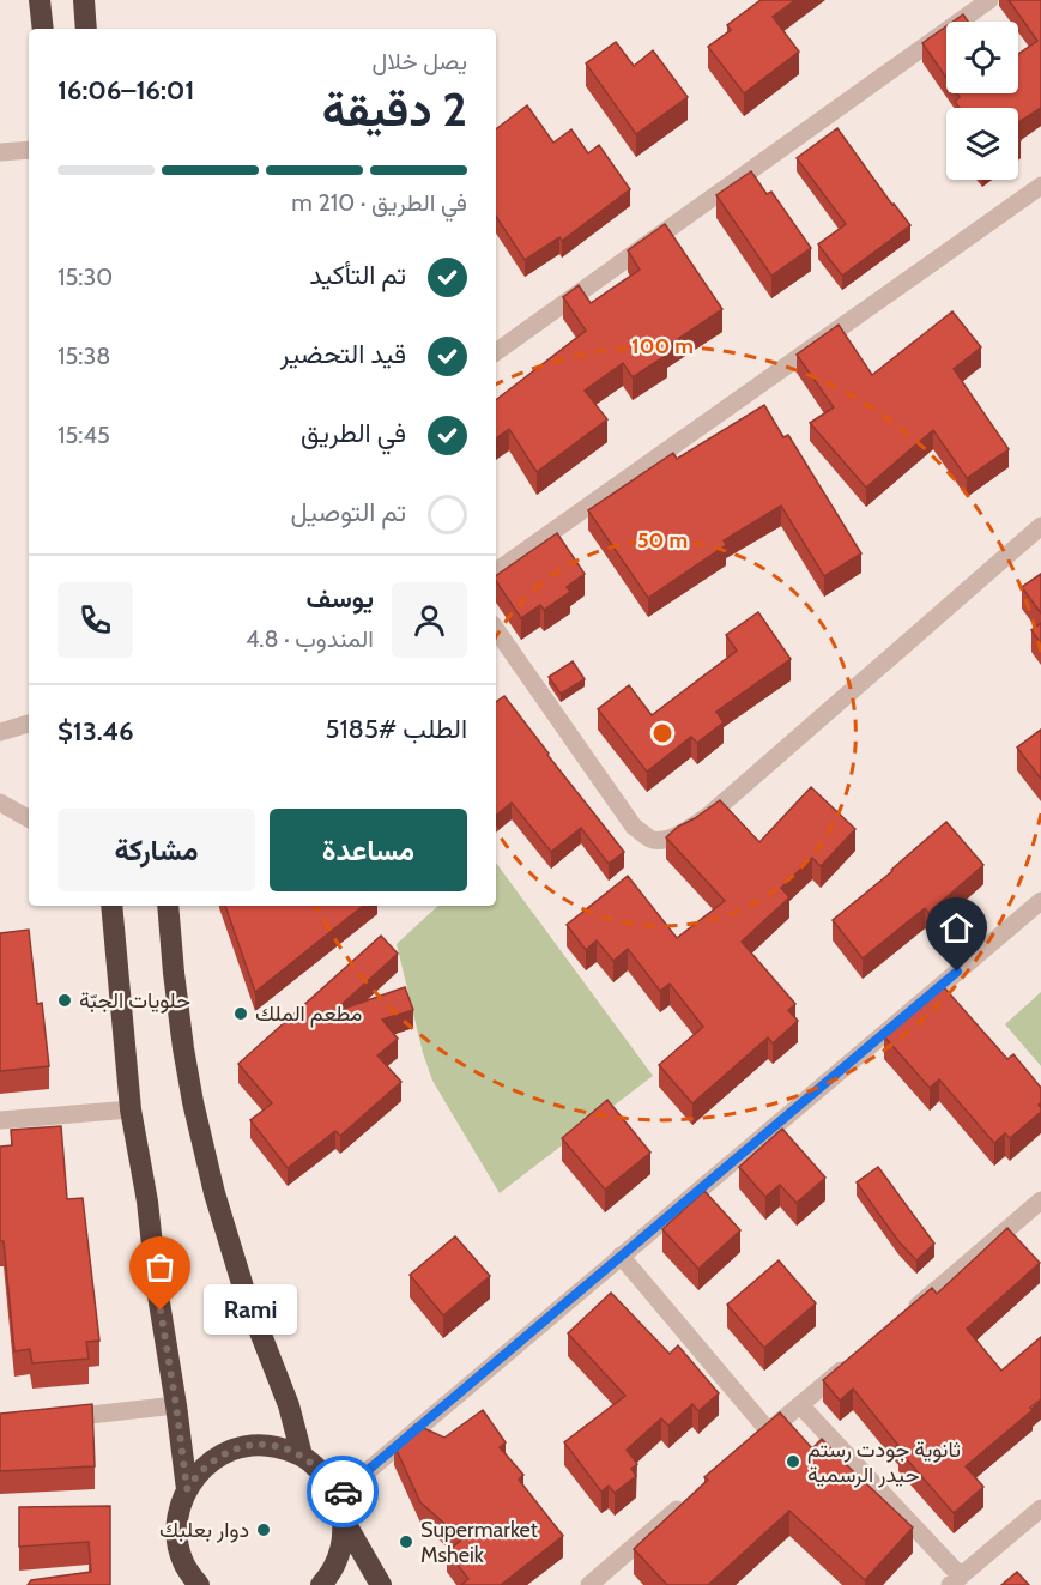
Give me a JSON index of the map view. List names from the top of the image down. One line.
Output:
{"places":["حلويات الجبّة","مطعم الملك","Rami","ثانوية جودت رستم حيدر الرسمية","دوار بعلبك","Supermarket Msheik"],"page":{"heading":["2 دقيقة","يصل خلال","16:01–16:06"],"panel":["يوسف","المندوب · 4.8","الطلب #5185","$13.46"],"bar":"في الطريق · 210 m","list":[["تم التأكيد","15:30"],["قيد التحضير","15:38"],["في الطريق","15:45"],"تم التوصيل"],"buttons":["مساعدة","مشاركة"],"bubble":"Rami"},"rings":["100 m","50 m"]}
